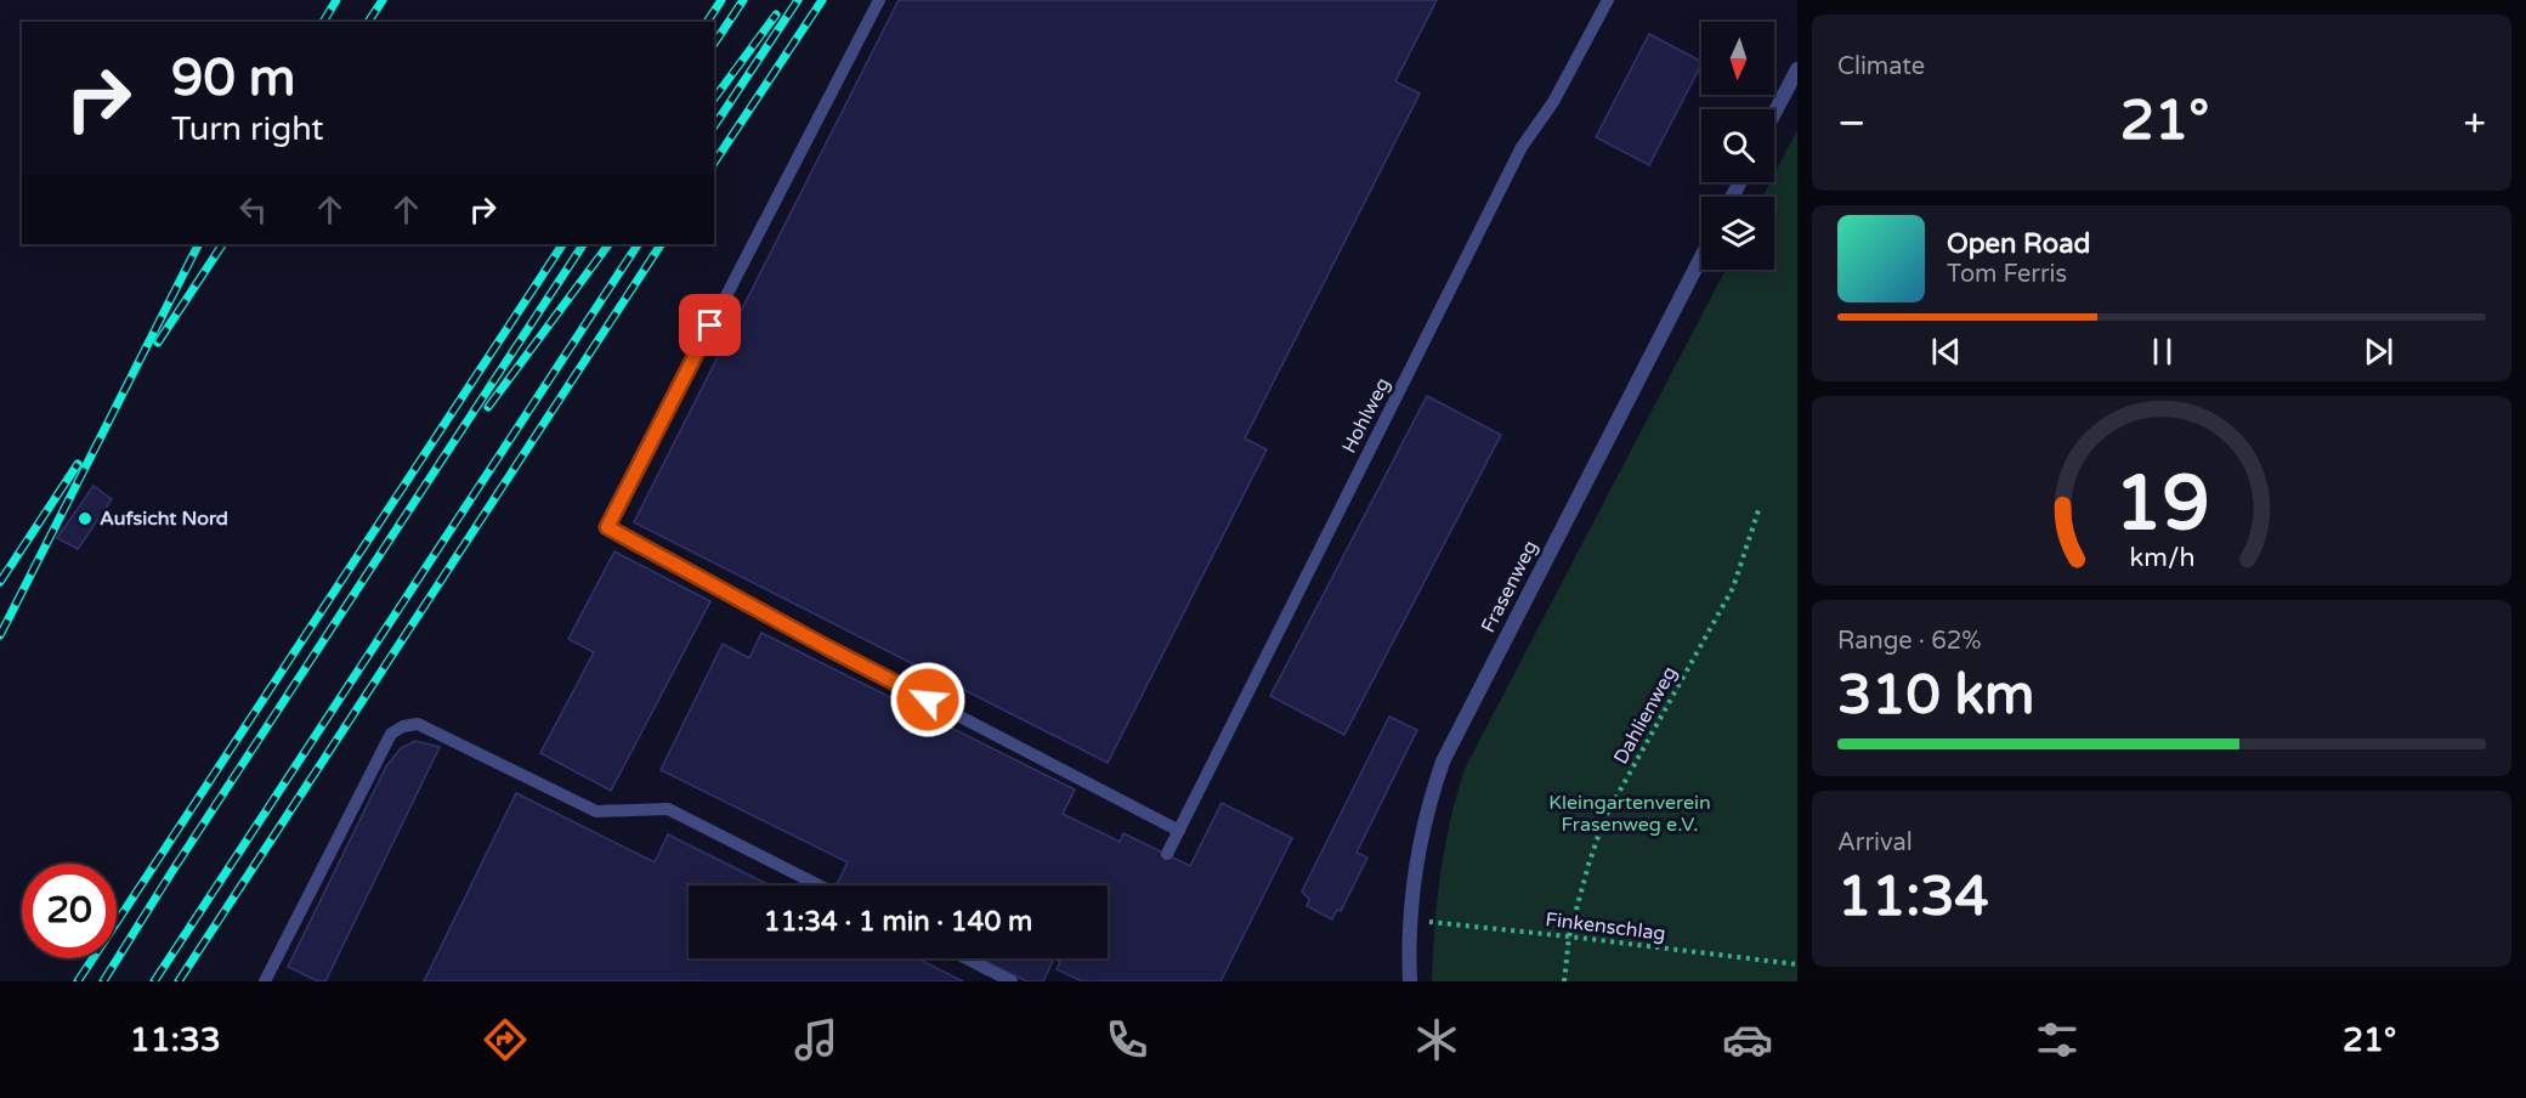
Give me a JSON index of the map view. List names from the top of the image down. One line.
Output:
{"streets":{"street":["Frasenweg"],"lane":["Hohlweg"],"path":["Dahlienweg","Finkenschlag"]},"crossings":[["Frasenweg","Finkenschlag"],["Dahlienweg","Finkenschlag"]],"parks":["Kleingartenverein Frasenweg e.V."],"places":["Aufsicht Nord"],"north":"bottom","page":{"tile":["Climate",["Range · 62%","310 km"],["Arrival","11:34"]],"turn":["90 m","Turn right"],"heat":["−","21°","+"],"song":["Open Road","Tom Ferris"],"limit":"20","trip":"11:34 · 1 min · 140 m","tabs":["11:33","21°"],"gauge":["19","km/h"]}}
